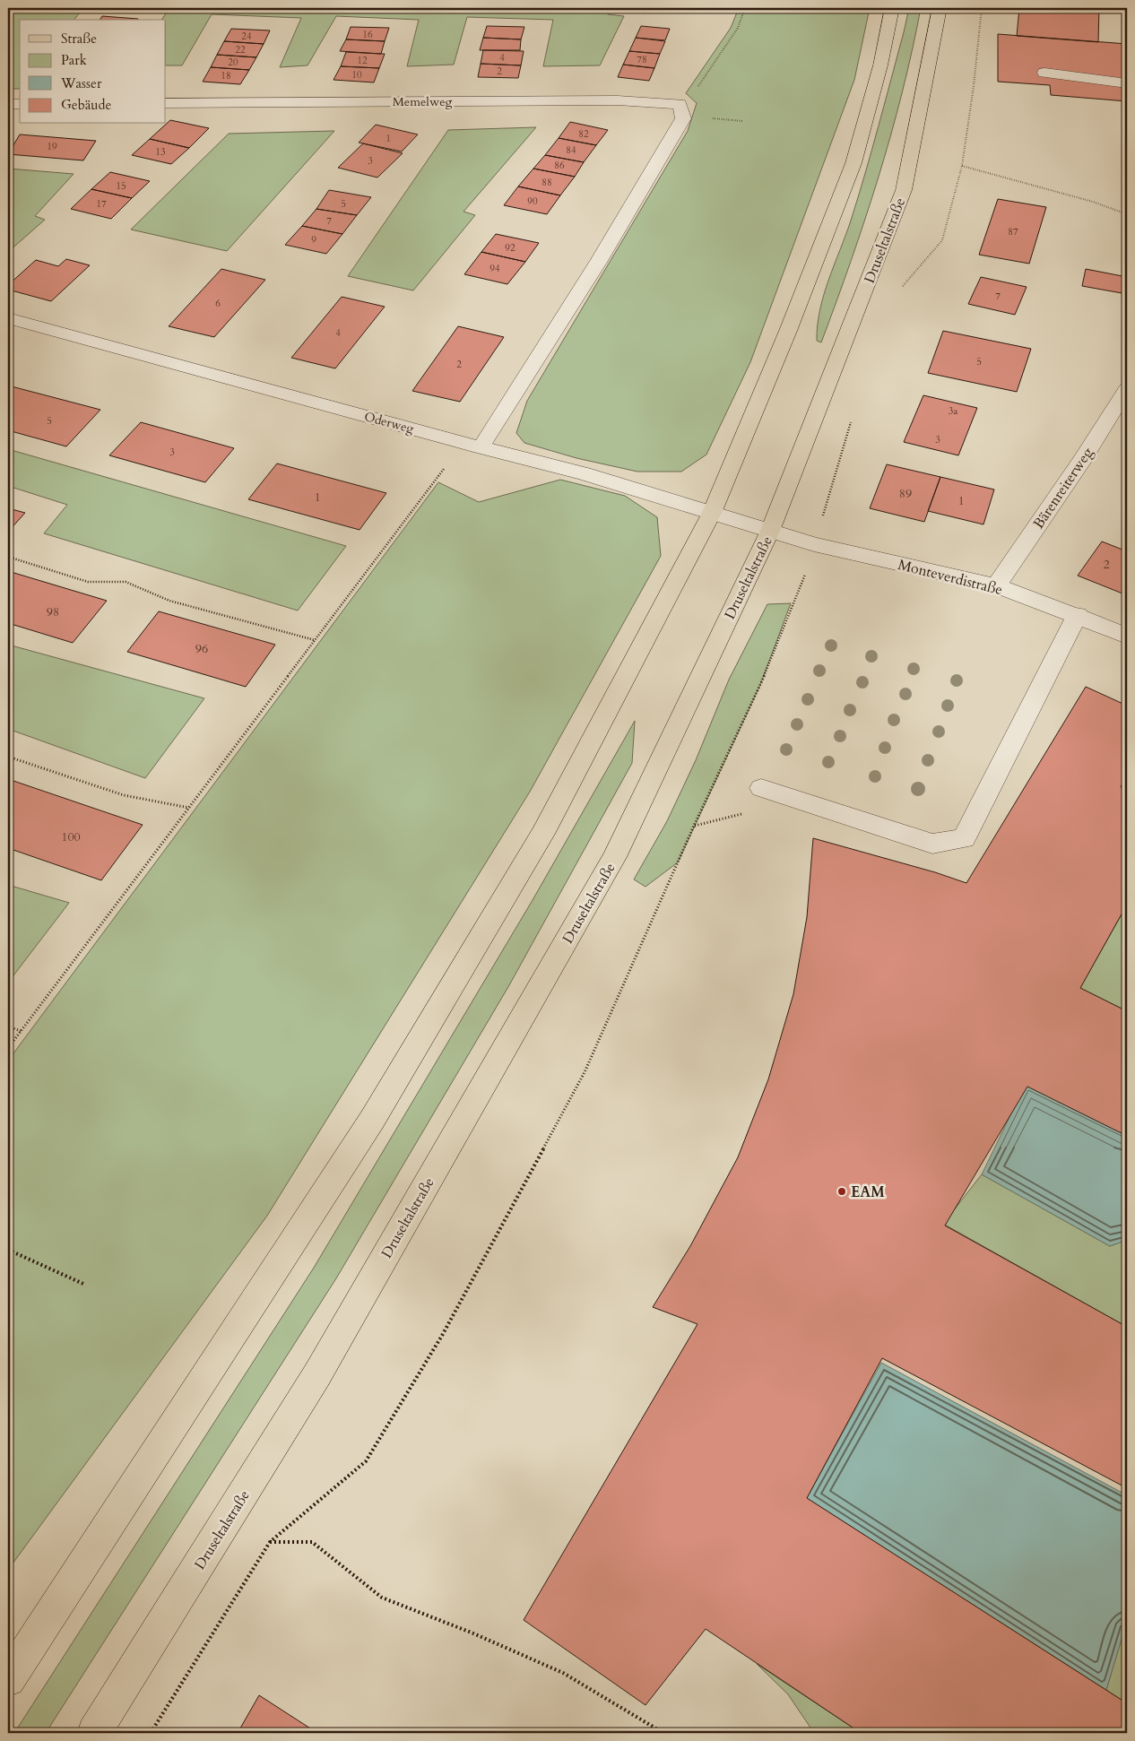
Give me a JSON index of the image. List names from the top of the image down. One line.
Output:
{"streets":{"main road":["Druseltalstraße"],"street":["Memelweg","Oderweg","Bärenreiterweg","Monteverdistraße"]},"crossings":[["Druseltalstraße","Oderweg"],["Druseltalstraße","Monteverdistraße"],["Oderweg","Monteverdistraße"],["Bärenreiterweg","Monteverdistraße"]],"places":["EAM"],"house_numbers":["16","24","22","4","78","12","20","2","10","18","82","1","19","84","13","3","86","88","15","90","17","5","7","87","9","92","94","7","6","4","5","2","3a","5","3","3","89","1","1","2","98","96","100"],"legend":["Straße","Park","Wasser","Gebäude"]}
